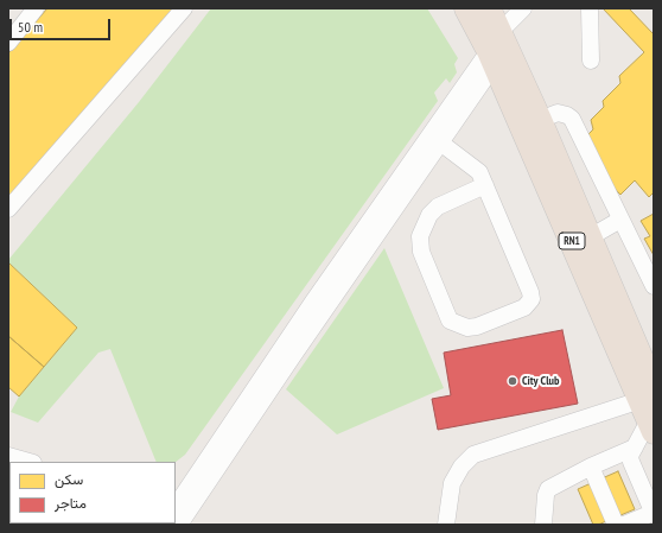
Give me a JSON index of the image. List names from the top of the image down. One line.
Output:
{"streets":{"highway":["RN1"]},"places":["City Club"],"legend":["سكن","متاجر"],"scale_bar":"50 m"}
